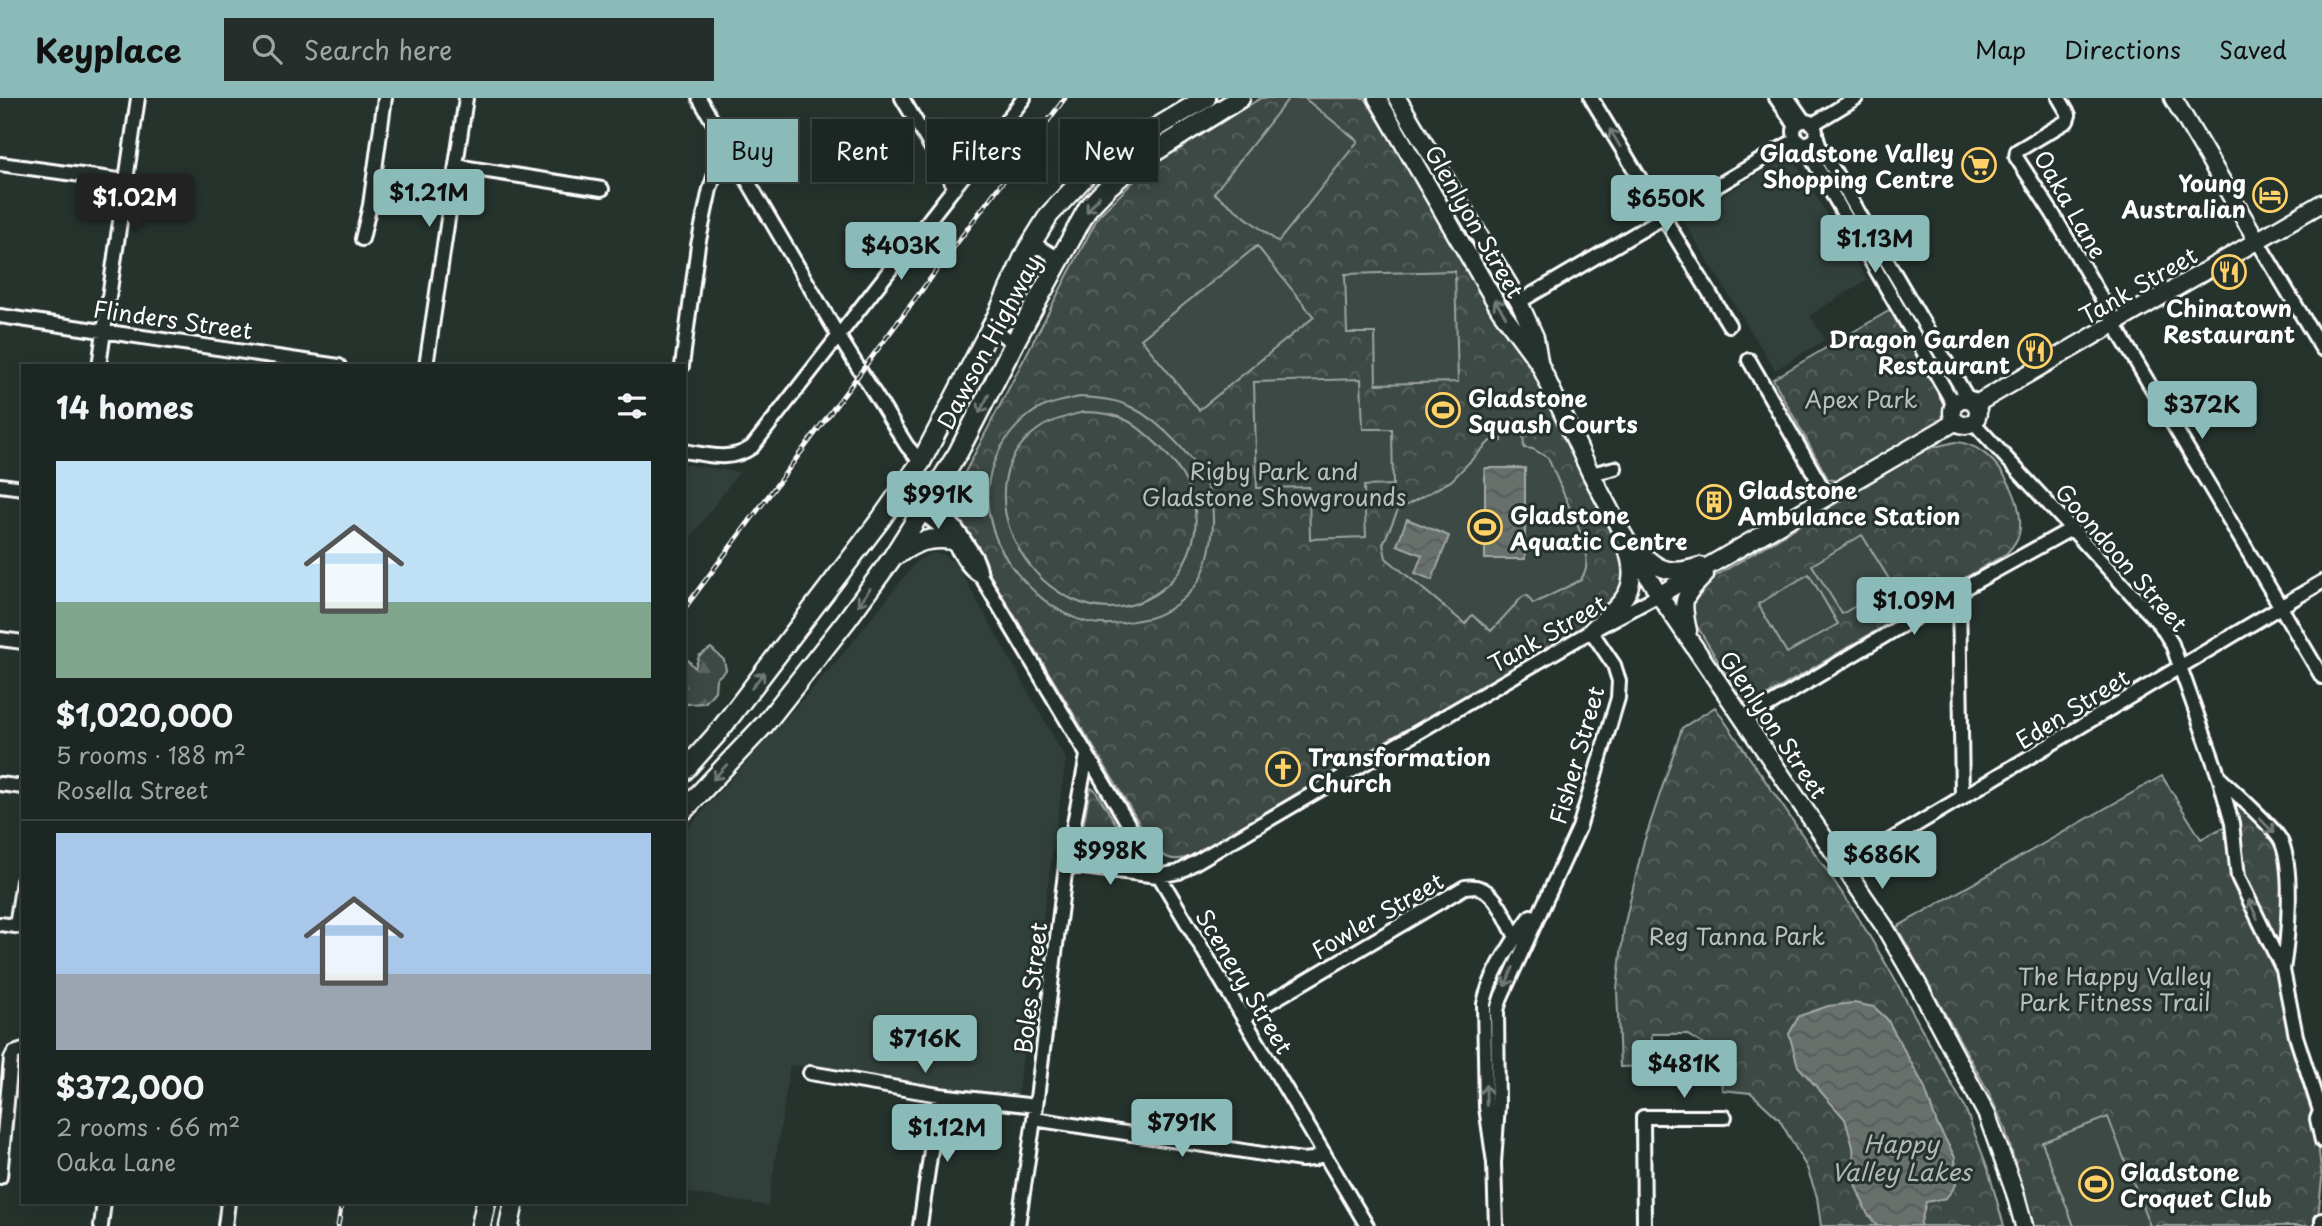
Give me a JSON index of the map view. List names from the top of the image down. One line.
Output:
{"streets":{"highway":["Dawson Highway"],"main road":["Glenlyon Street","Tank Street"],"street":["Oaka Lane","Flinders Street","Goondoon Street","Eden Street","Fisher Street","Fowler Street","Scenery Street","Boles Street"]},"crossings":[["Oaka Lane","Tank Street"],["Oaka Lane","Eden Street"],["Glenlyon Street","Tank Street"],["Glenlyon Street","Eden Street"],["Tank Street","Goondoon Street"],["Tank Street","Fisher Street"],["Tank Street","Scenery Street"],["Dawson Highway","Scenery Street"],["Goondoon Street","Eden Street"],["Fisher Street","Fowler Street"],["Fowler Street","Scenery Street"],["Scenery Street","Boles Street"]],"water":["Happy Valley Lakes"],"parks":["Apex Park","Rigby Park and Gladstone Showgrounds","Reg Tanna Park","The Happy Valley Park Fitness Trail"],"places":{"supermarket":["Gladstone Valley Shopping Centre"],"hotel":["Young Australian"],"restaurant":["Chinatown Restaurant","Dragon Garden Restaurant"],"sports":["Gladstone Squash Courts","Gladstone Aquatic Centre","Gladstone Croquet Club"],"building":["Gladstone Ambulance Station"],"church":["Transformation Church"]},"page":{"header":"Keyplace","search":"Search here","nav":["Map","Directions","Saved"],"chip":["Buy","Rent","Filters","New"],"price":["$1.21M","$1.02M","$650K","$1.13M","$403K","$372K","$991K","$1.09M","$998K","$686K","$716K","$481K","$791K","$1.12M"],"heading":"14 homes","list":[{"name":"$1,020,000","note":"5 rooms · 188 m² · Rosella Street"},{"name":"$372,000","note":"2 rooms · 66 m² · Oaka Lane"}]}}
